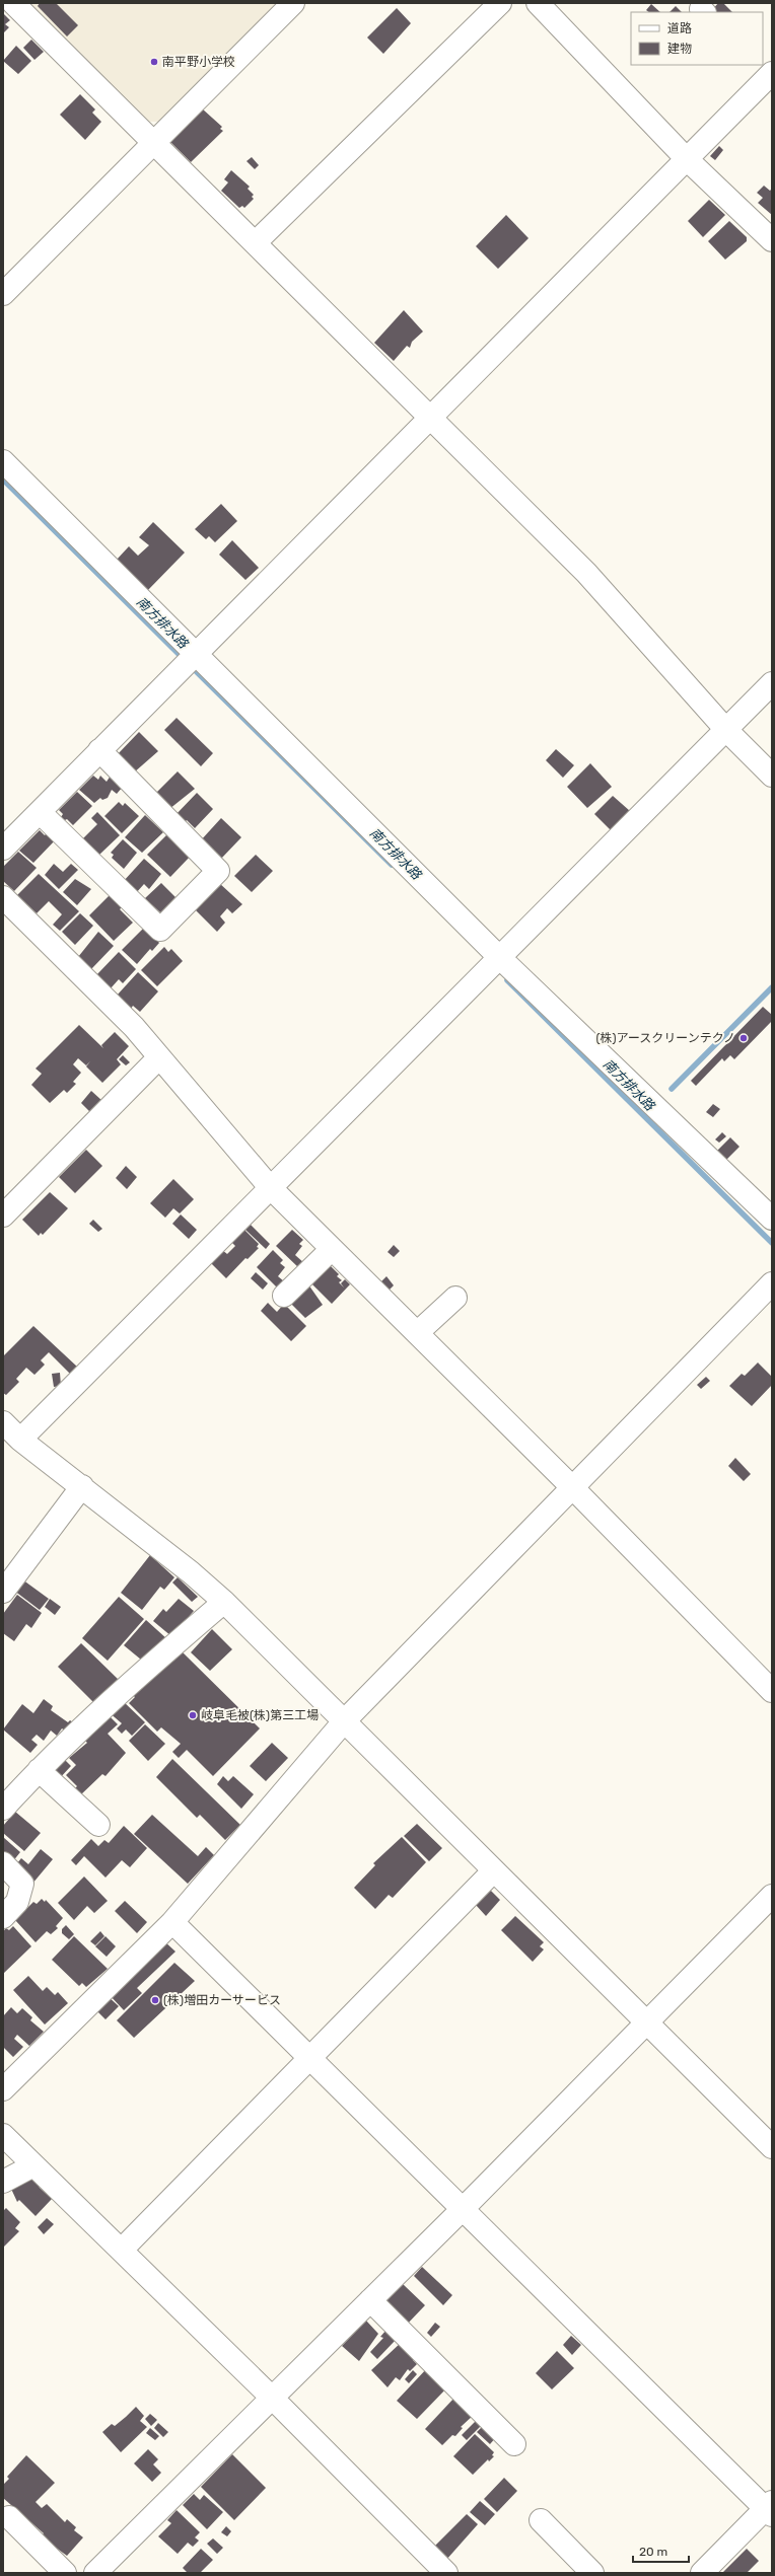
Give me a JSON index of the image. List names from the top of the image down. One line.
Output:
{"water":["南方排水路"],"places":["南平野小学校","(株)アースクリーンテクノ","岐阜毛被(株)第三工場","(株)増田カーサービス"],"legend":["道路","建物"],"scale_bar":"20 m"}
